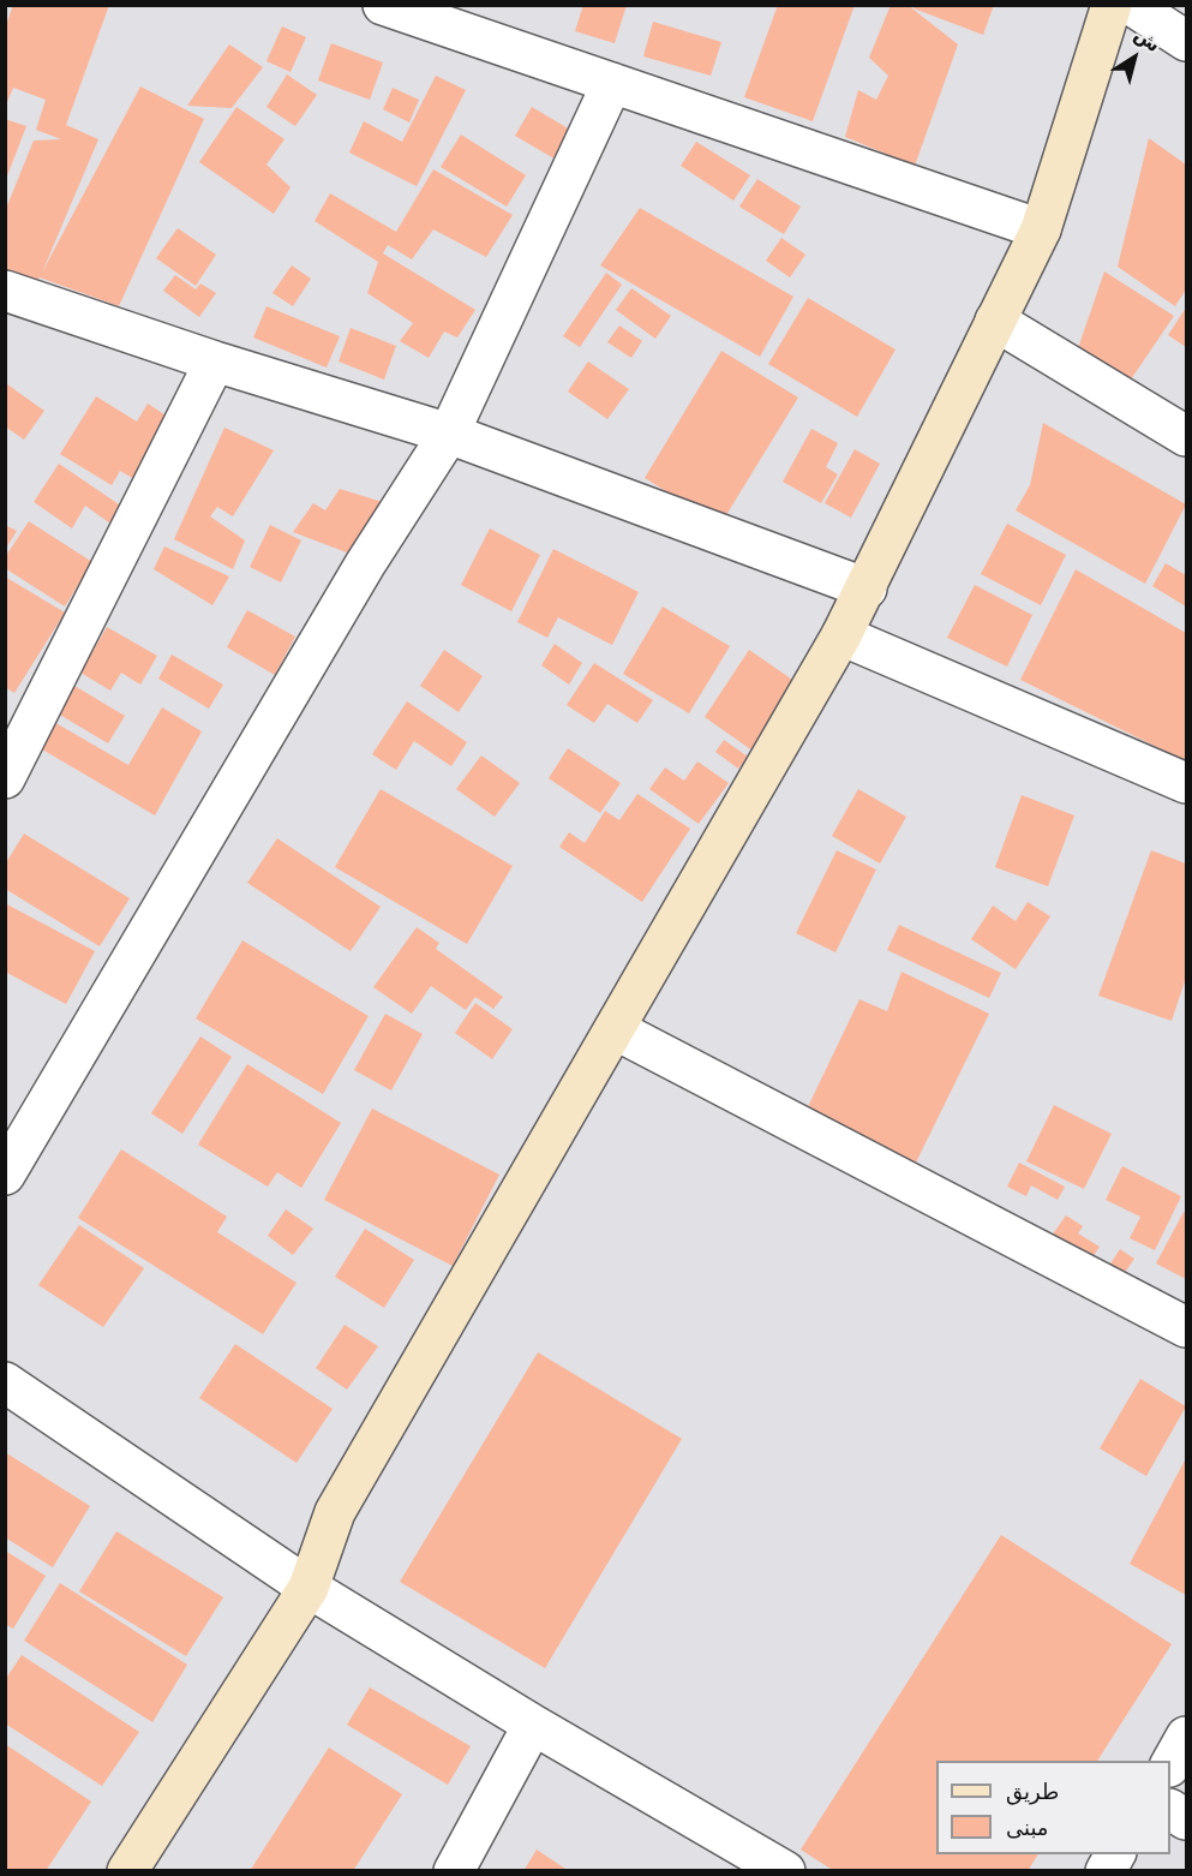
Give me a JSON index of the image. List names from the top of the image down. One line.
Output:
{"legend":["طريق","مبنى"],"north":"top right"}
